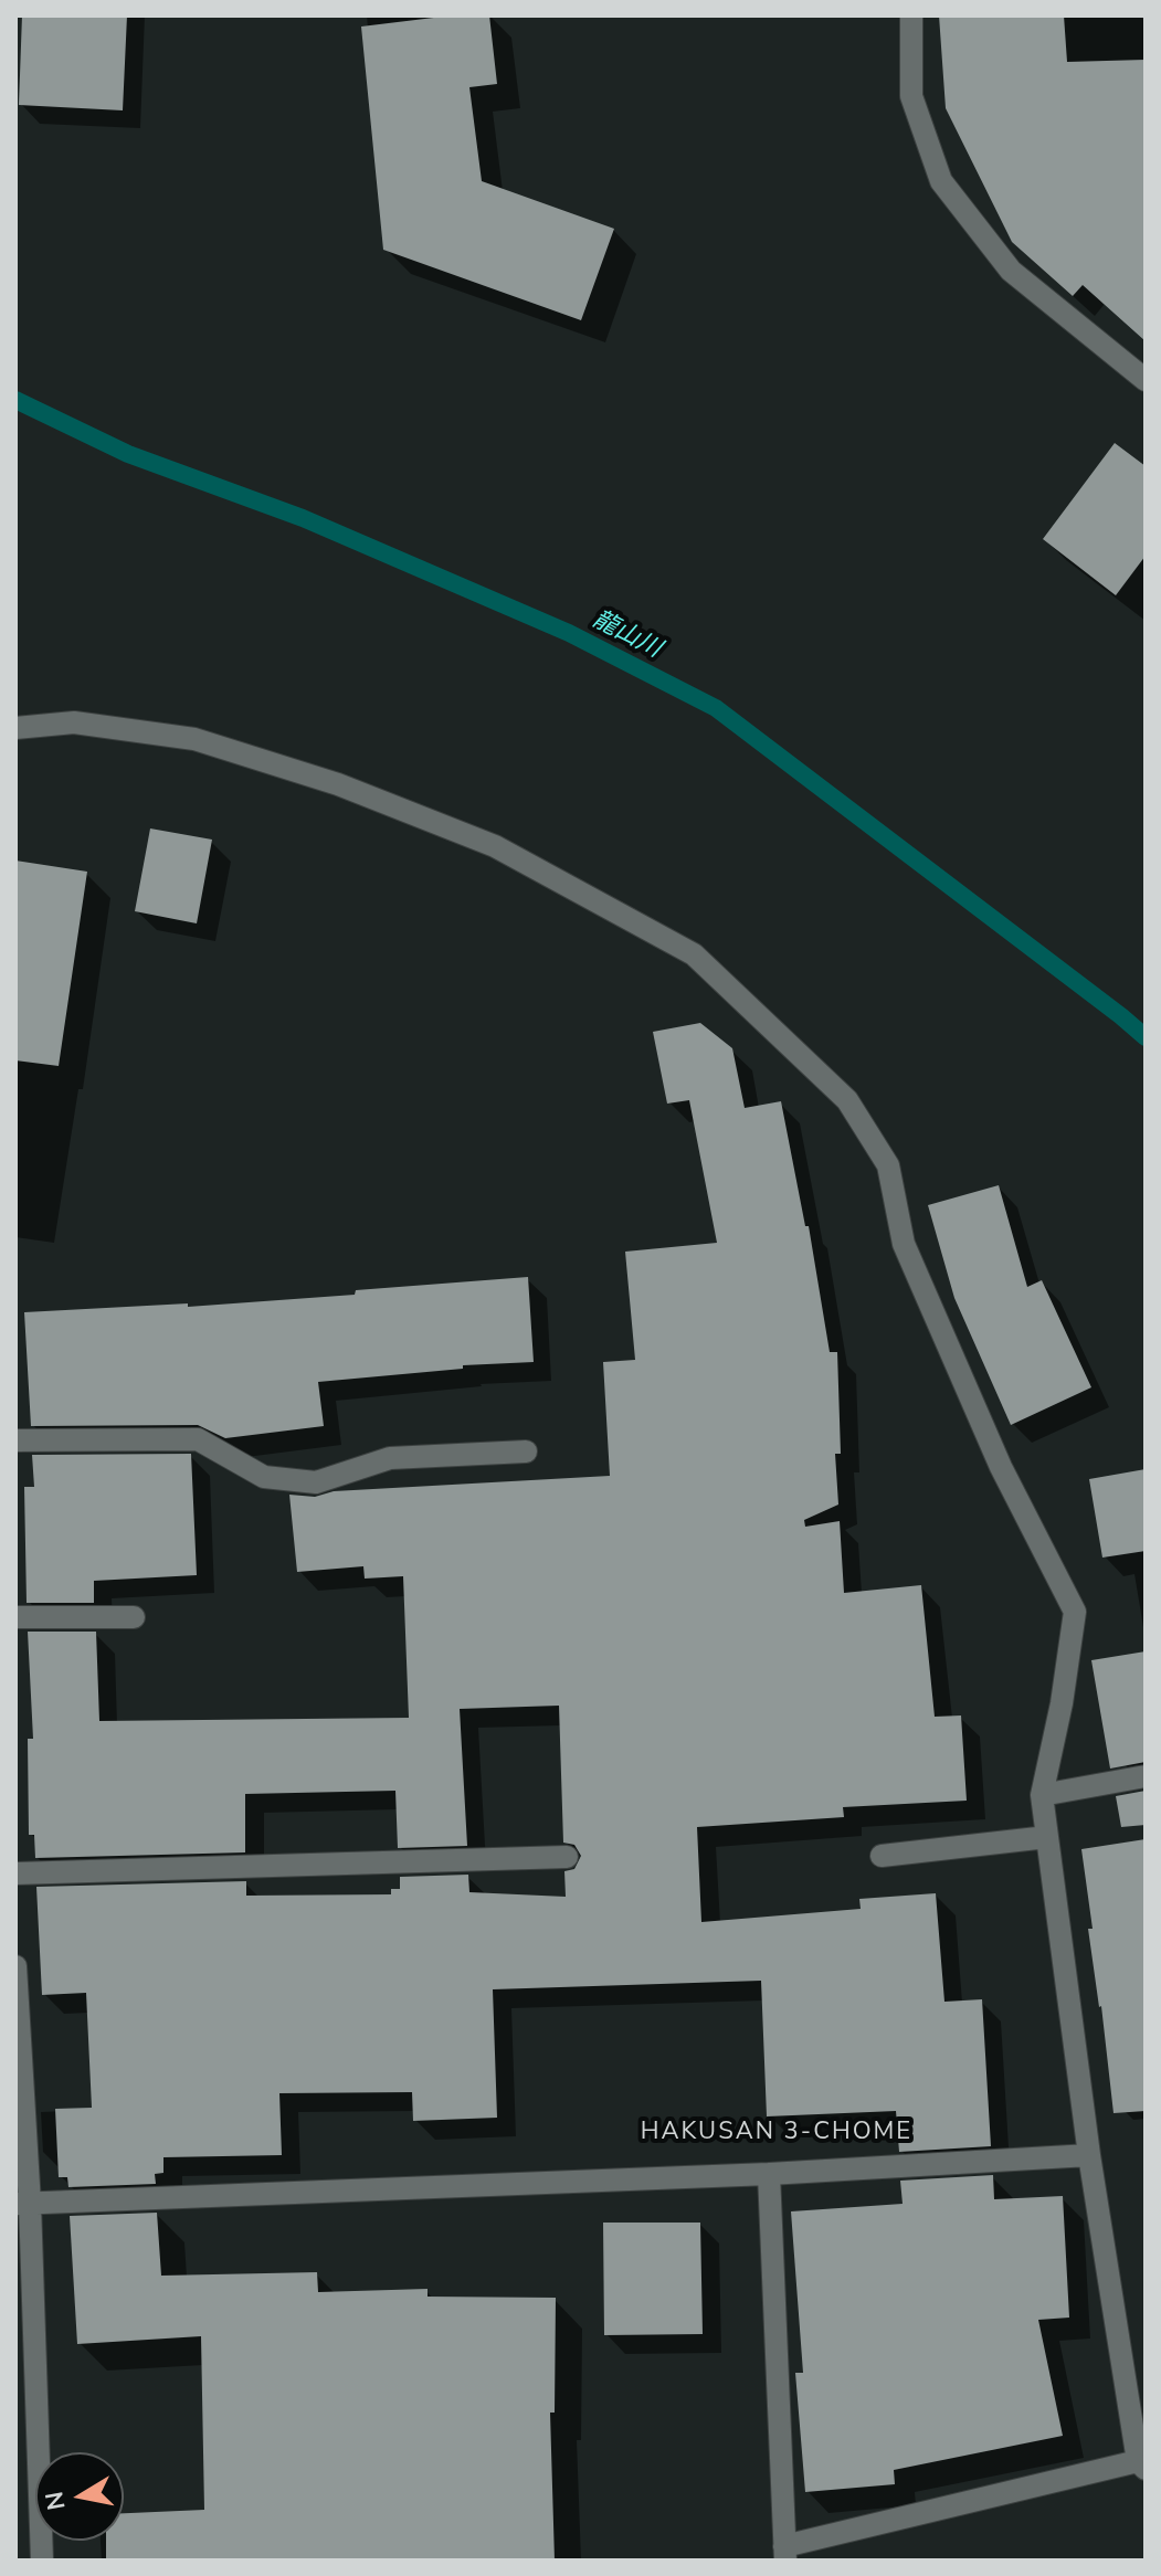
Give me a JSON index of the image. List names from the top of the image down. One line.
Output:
{"districts":["HAKUSAN 3-CHOME"],"water":["龍山川"],"north":"left"}
